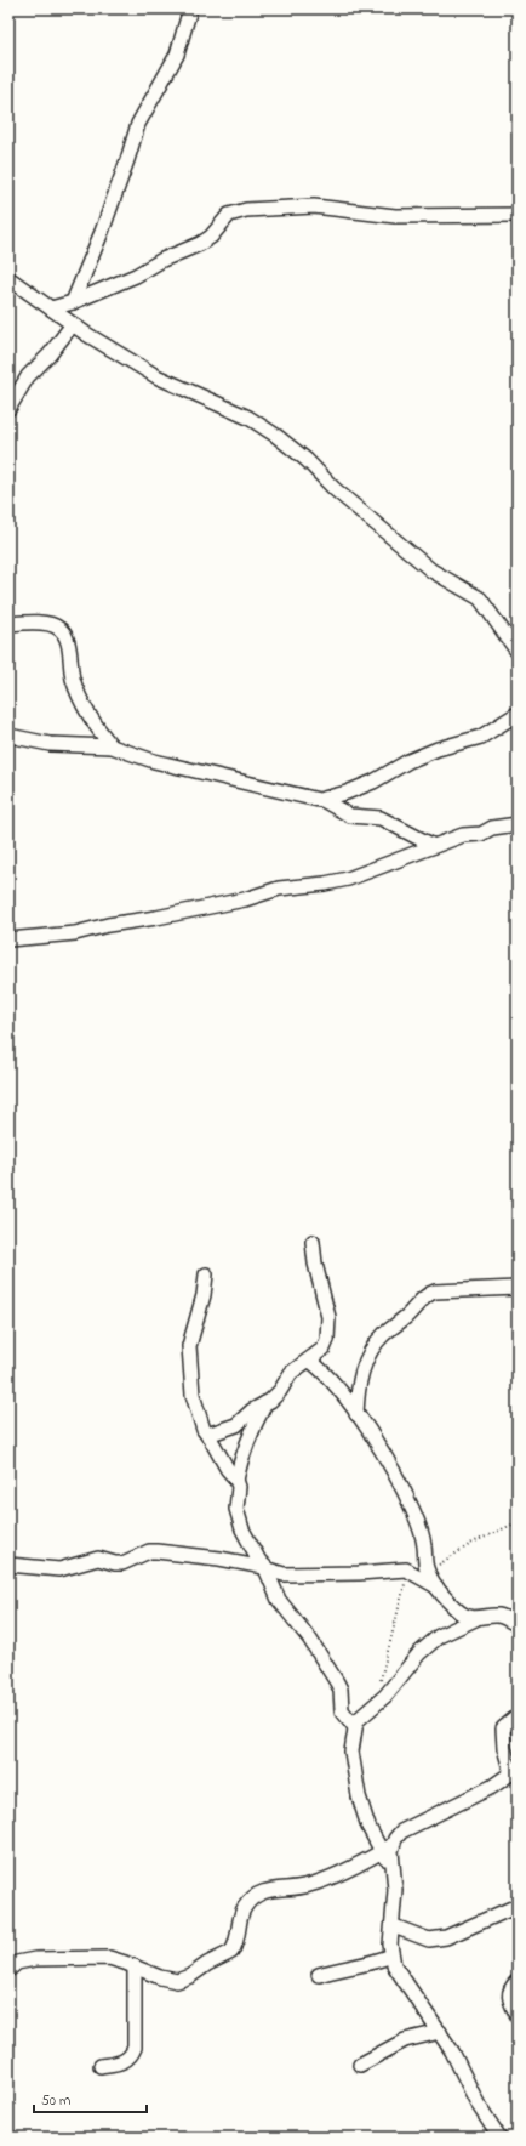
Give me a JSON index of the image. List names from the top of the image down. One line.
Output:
{"scale_bar":"50 m"}
